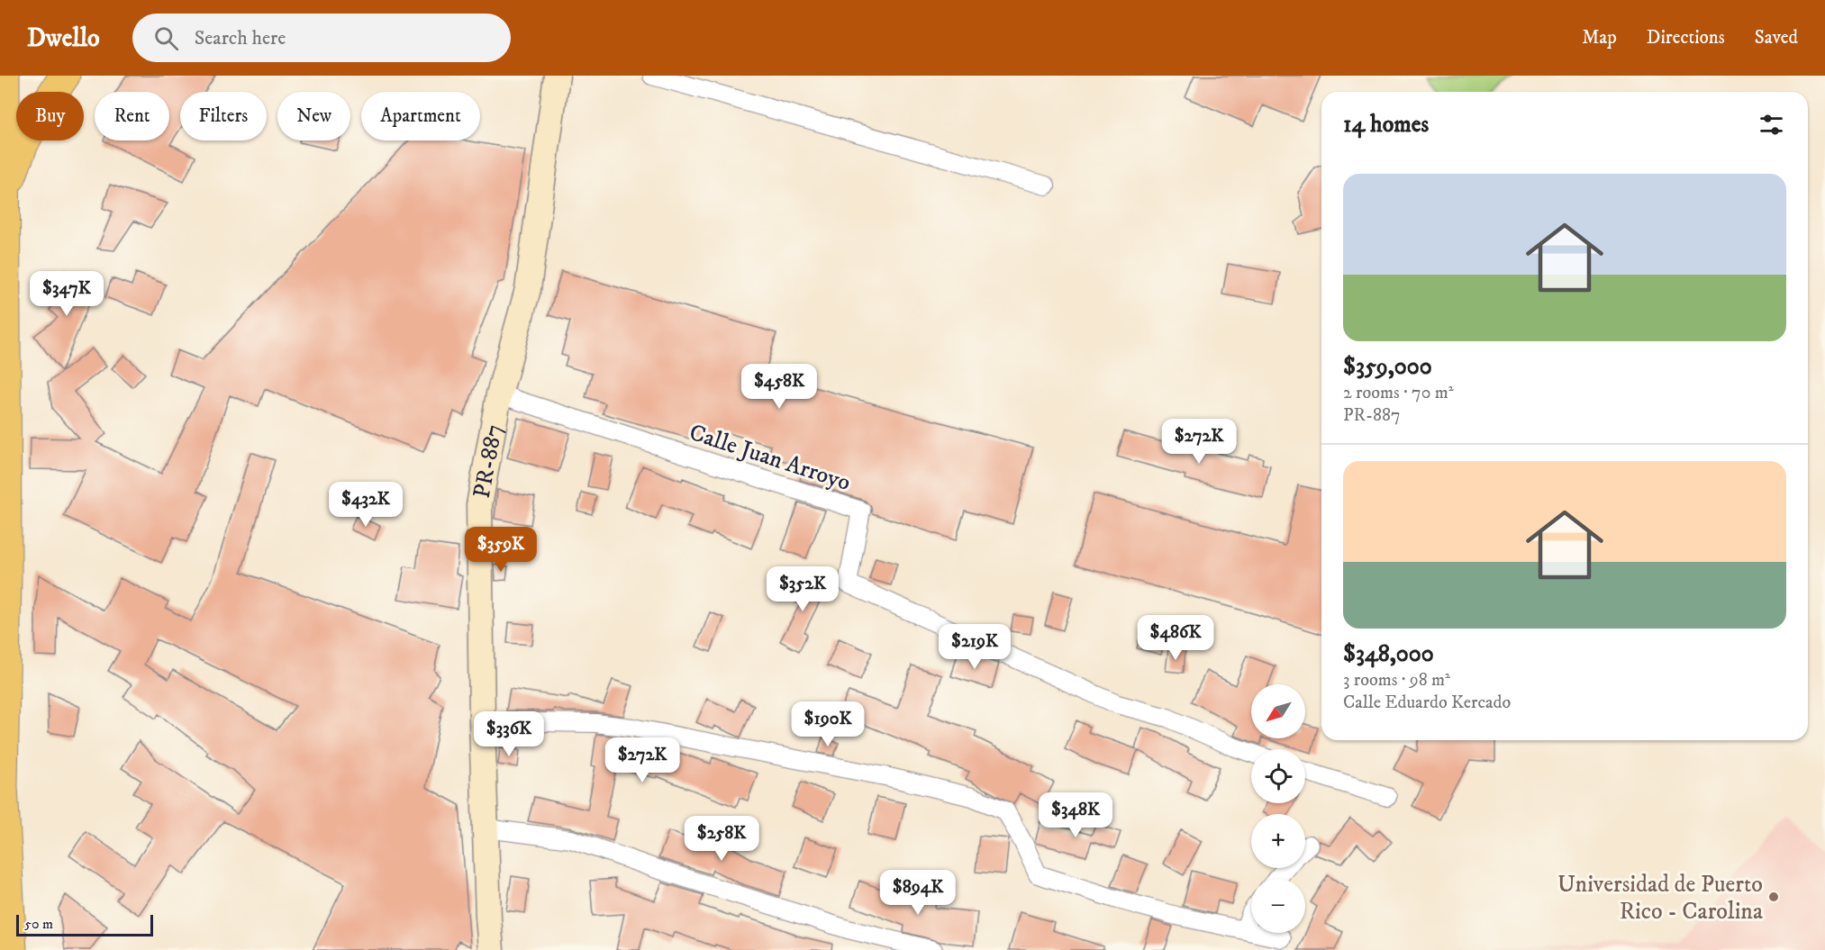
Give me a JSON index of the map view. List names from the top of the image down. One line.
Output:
{"streets":{"street":["Calle Juan Arroyo","PR-887"]},"crossings":[["Calle Juan Arroyo","PR-887"]],"places":["Universidad de Puerto Rico - Carolina"],"scale_bar":"50 m","north":"bottom left","page":{"header":"Dwello","search":"Search here","nav":["Map","Directions","Saved"],"chip":["Buy","Rent","Filters","New","Apartment"],"heading":"14 homes","list":[{"name":"$359,000","note":"2 rooms · 70 m² · PR-887"},{"name":"$348,000","note":"3 rooms · 98 m² · Calle Eduardo Kercado"}],"price":["$347K","$458K","$272K","$432K","$359K","$352K","$486K","$219K","$190K","$336K","$272K","$348K","$258K","$894K"],"map_buttons":["+","−"],"scale":"50 m"}}
